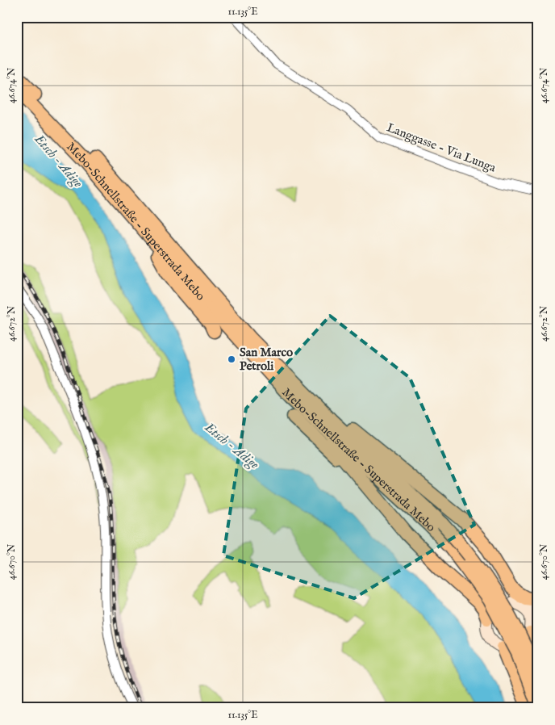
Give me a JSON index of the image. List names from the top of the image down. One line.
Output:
{"streets":{"highway":["Mebo-Schnellstraße - Superstrada Mebo"],"street":["Langgasse - Via Lunga"]},"water":["Etsch - Adige"],"places":["San Marco Petroli"],"coordinates":["11.135°E","46.674°N","46.672°N","46.670°N"]}
